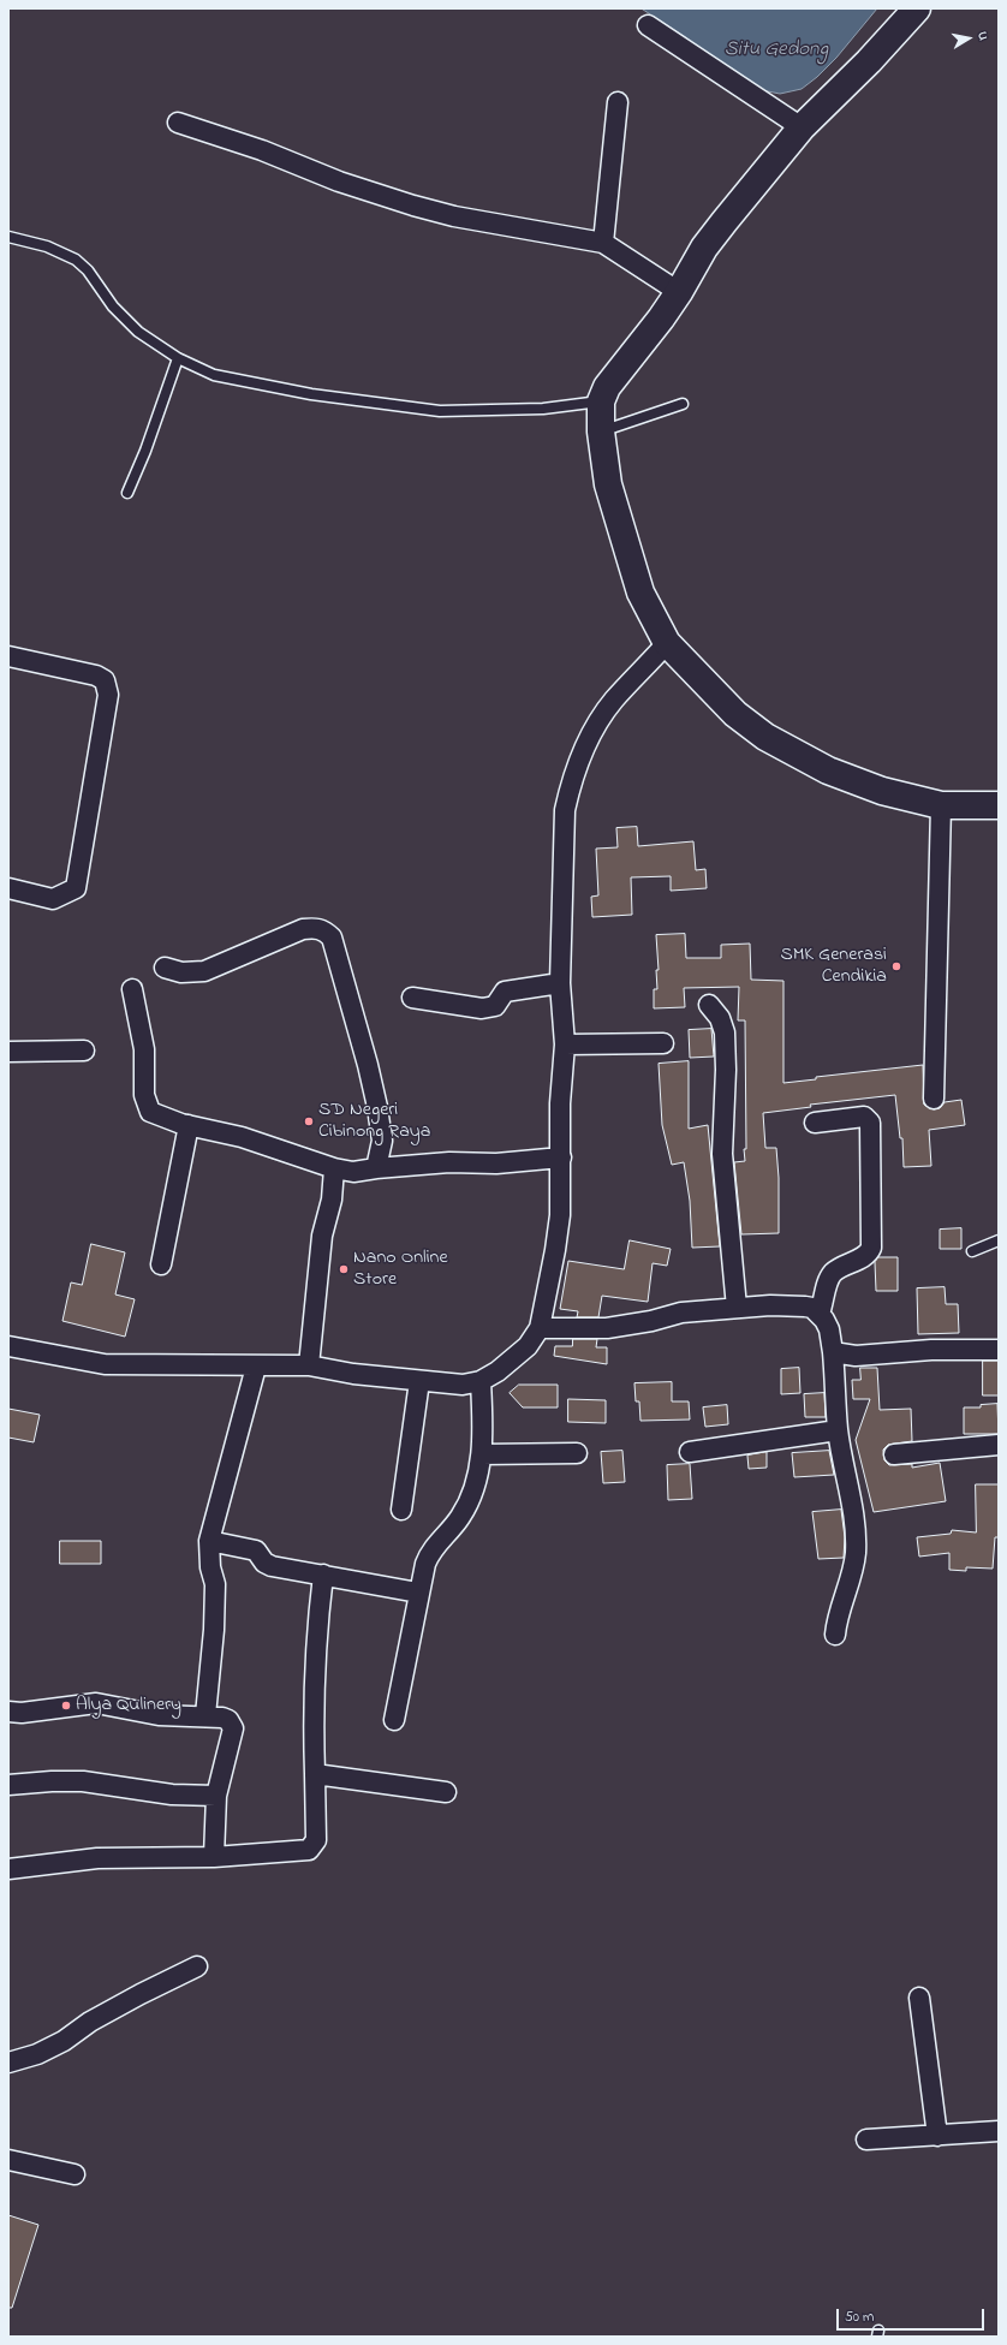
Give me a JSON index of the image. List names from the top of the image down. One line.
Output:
{"water":["Situ Gedong"],"places":["SMK Generasi Cendikia","SD Negeri Cibinong Raya","Nano Online Store","Alya Qulinery"],"scale_bar":"50 m","north":"right"}
